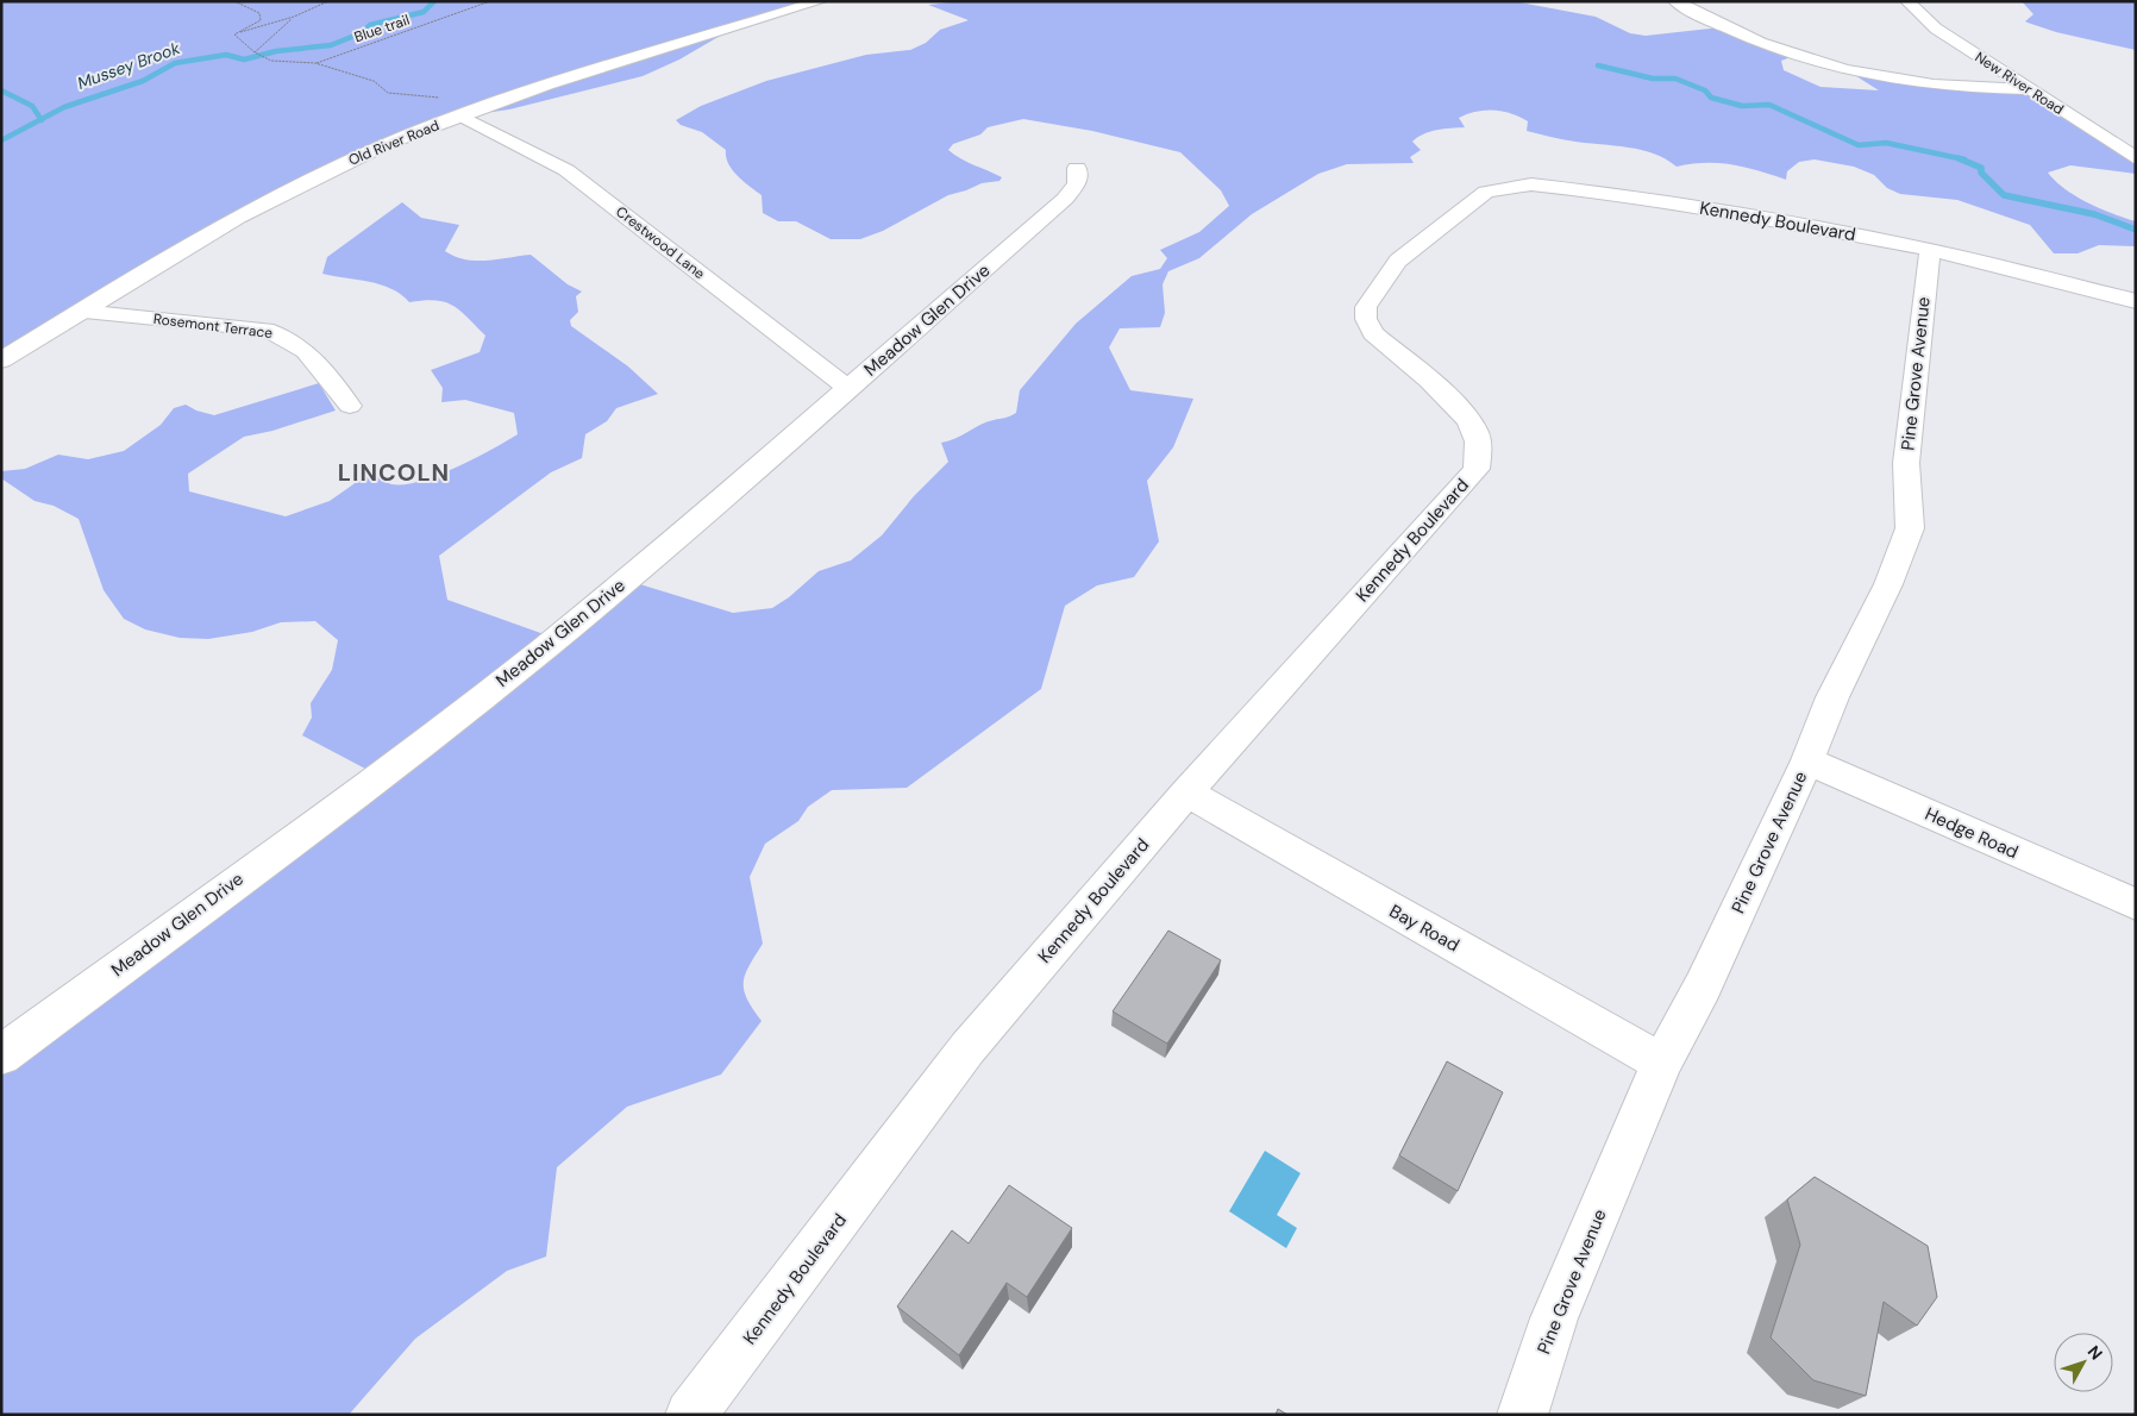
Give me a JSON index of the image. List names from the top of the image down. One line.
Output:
{"streets":{"street":["New River Road","Old River Road","Kennedy Boulevard","Crestwood Lane","Meadow Glen Drive","Rosemont Terrace","Pine Grove Avenue","Hedge Road","Bay Road"],"path":["Blue trail"]},"crossings":[["Old River Road","Crestwood Lane"],["Old River Road","Rosemont Terrace"],["Kennedy Boulevard","Pine Grove Avenue"],["Kennedy Boulevard","Bay Road"],["Crestwood Lane","Meadow Glen Drive"],["Pine Grove Avenue","Hedge Road"],["Pine Grove Avenue","Bay Road"]],"districts":["LINCOLN"],"water":["Mussey Brook"],"north":"top right"}
